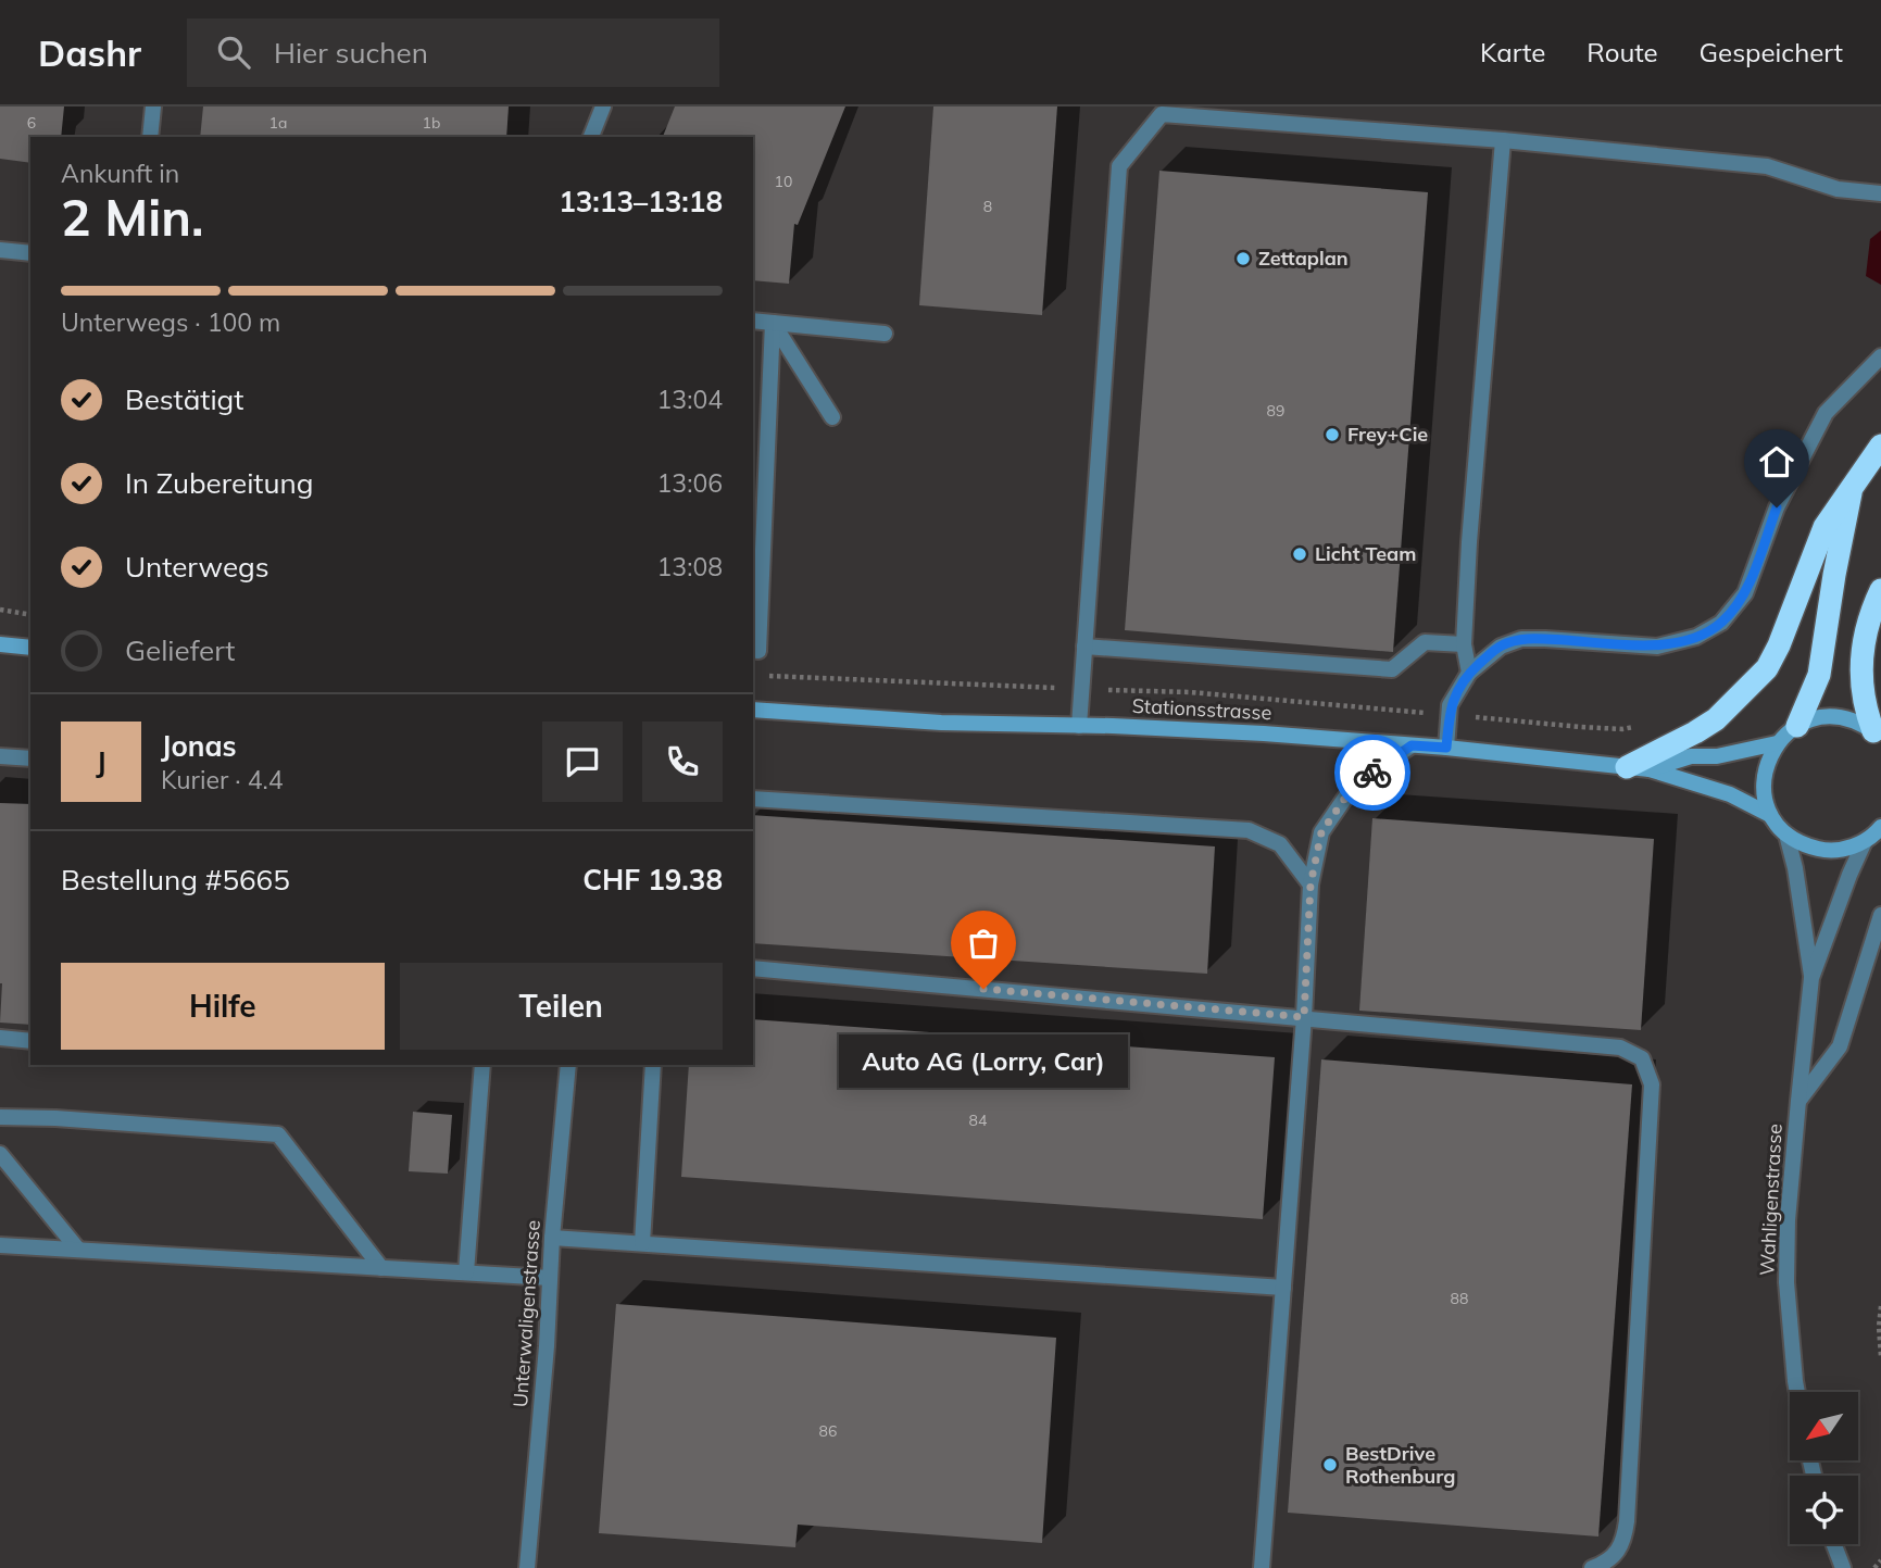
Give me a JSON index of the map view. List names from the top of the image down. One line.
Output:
{"streets":{"main road":["Stationsstrasse"],"street":["Wahligenstrasse","Unterwaligenstrasse"]},"places":["Zettaplan","Frey+Cie","Licht Team","Auto AG (Lorry, Car)","BestDrive Rothenburg"],"house_numbers":["6","1a","1b","10","8","89","84","88","86"],"north":"bottom left","page":{"header":"Dashr","search":"Hier suchen","nav":["Karte","Route","Gespeichert"],"heading":["2 Min.","Ankunft in","13:13–13:18"],"panel":["Jonas","Kurier · 4.4","Bestellung #5665","CHF 19.38"],"bar":"Unterwegs · 100 m","list":[["Bestätigt","13:04"],["In Zubereitung","13:06"],["Unterwegs","13:08"],"Geliefert"],"round":"J","buttons":["Hilfe","Teilen"],"bubble":"Auto AG (Lorry, Car)"}}
